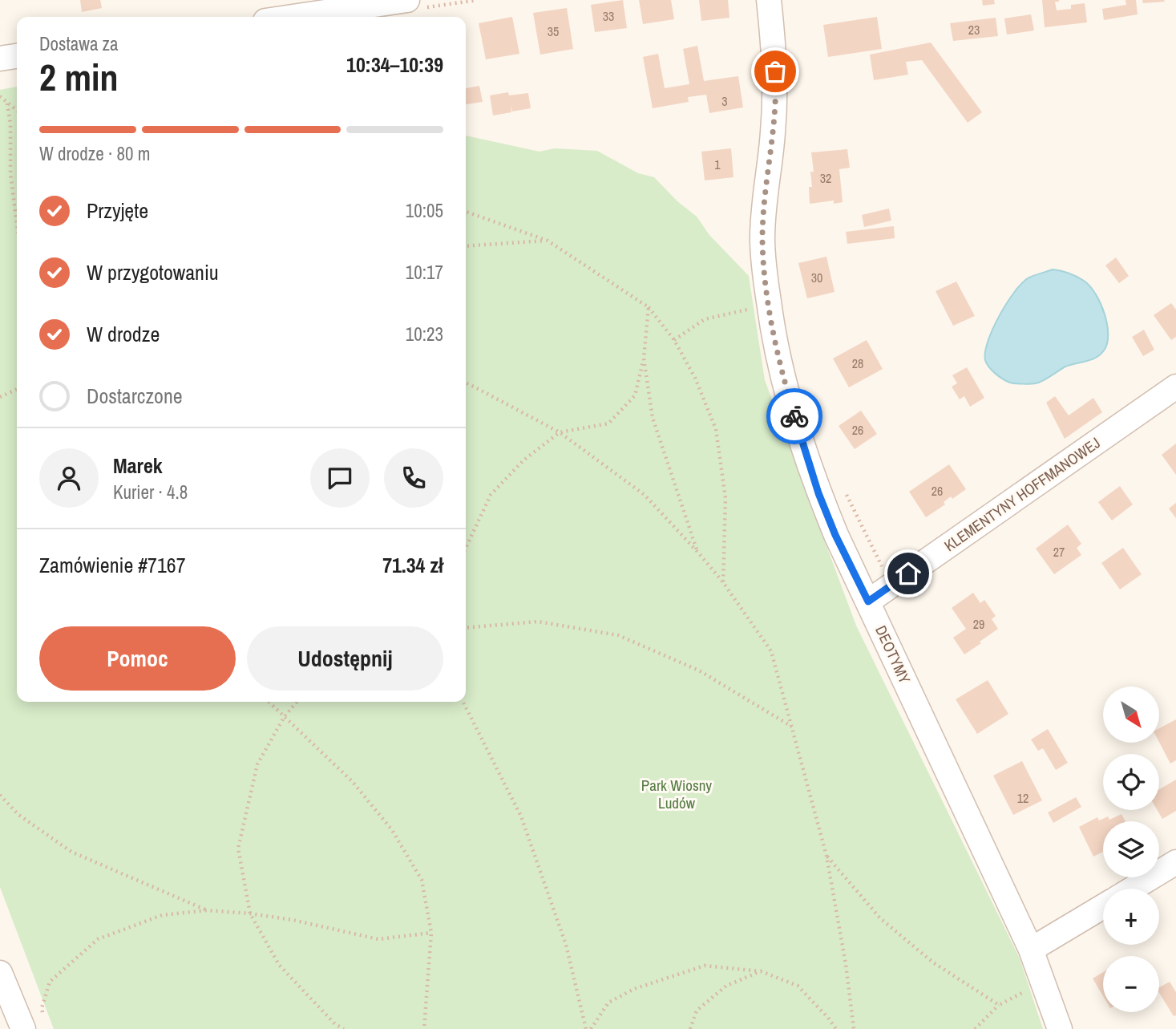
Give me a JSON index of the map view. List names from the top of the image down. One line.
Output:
{"streets":{"street":["KLEMENTYNY HOFFMANOWEJ","DEOTYMY"]},"crossings":[["KLEMENTYNY HOFFMANOWEJ","DEOTYMY"]],"parks":["Park Wiosny Ludów"],"house_numbers":["33","23","35","3","1","32","30","28","26","26","27","29","12"],"north":"bottom right","page":{"heading":["2 min","Dostawa za","10:34–10:39"],"panel":["Marek","Kurier · 4.8","Zamówienie #7167","71.34 zł"],"bar":"W drodze · 80 m","list":[["Przyjęte","10:05"],["W przygotowaniu","10:17"],["W drodze","10:23"],"Dostarczone"],"buttons":["Pomoc","Udostępnij"],"map_buttons":["+","−"]}}
